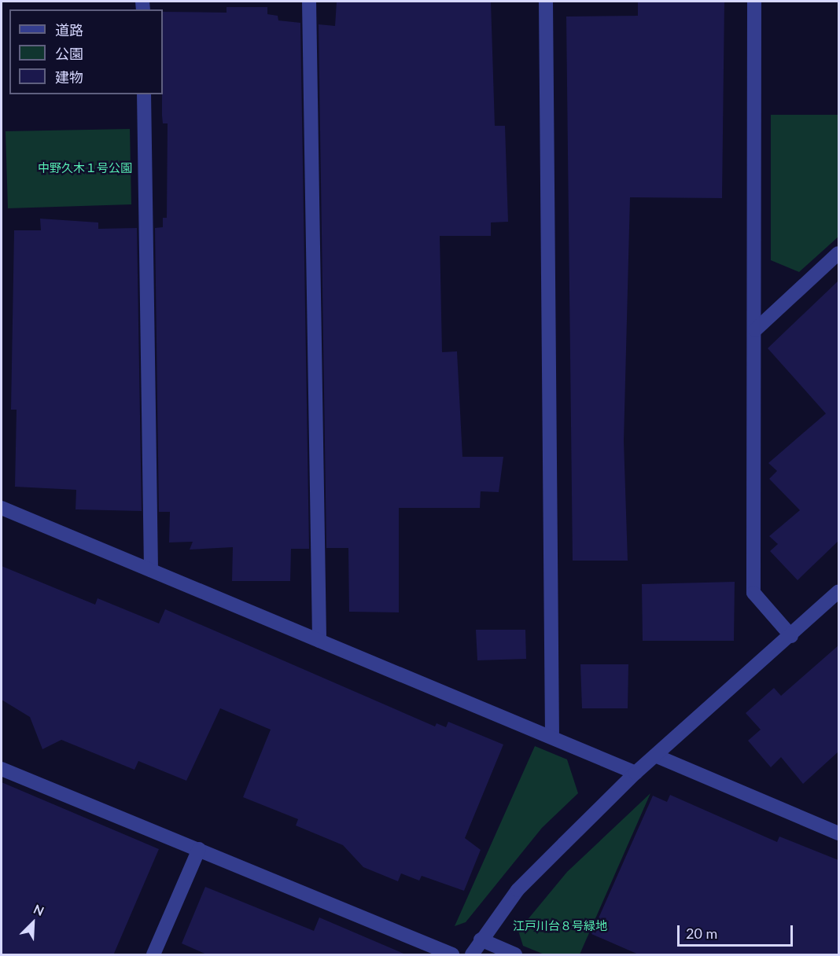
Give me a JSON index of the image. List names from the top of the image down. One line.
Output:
{"parks":["中野久木１号公園","江戸川台８号緑地"],"legend":["道路","公園","建物"],"scale_bar":"20 m","north":"top right"}
